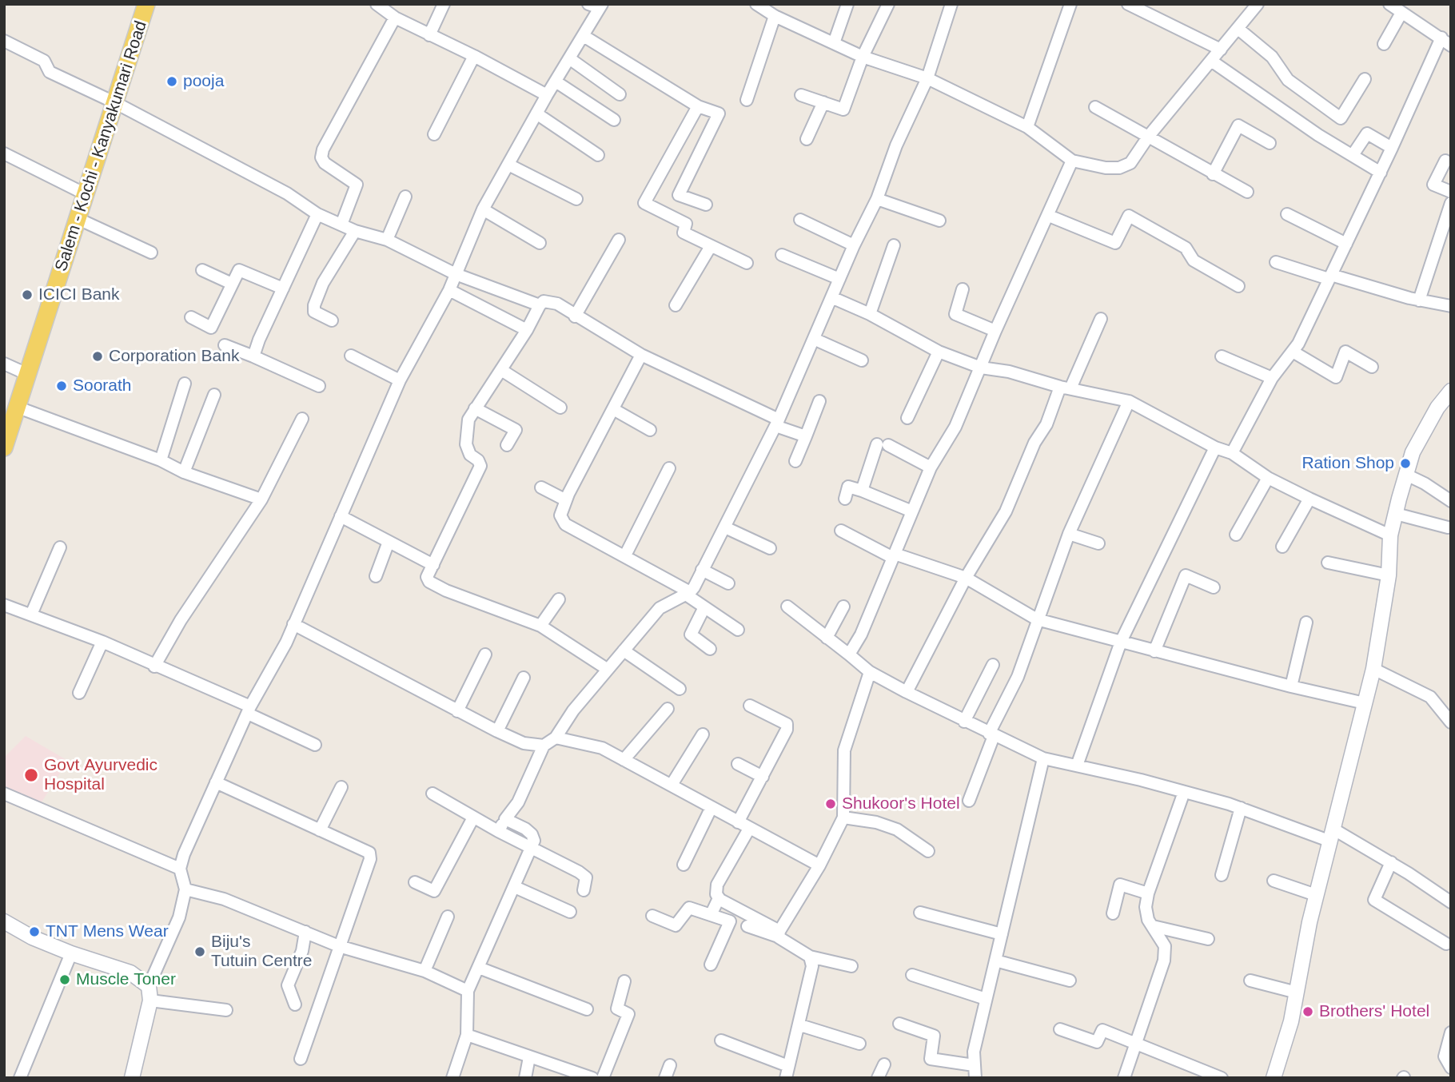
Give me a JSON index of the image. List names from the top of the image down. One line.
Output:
{"streets":{"main road":["Salem - Kochi - Kanyakumari Road"]},"places":["pooja","ICICI Bank","Corporation Bank","Soorath","Ration Shop","Govt Ayurvedic Hospital","Shukoor's Hotel","TNT Mens Wear","Biju's Tutuin Centre","Muscle Toner","Brothers' Hotel"]}
